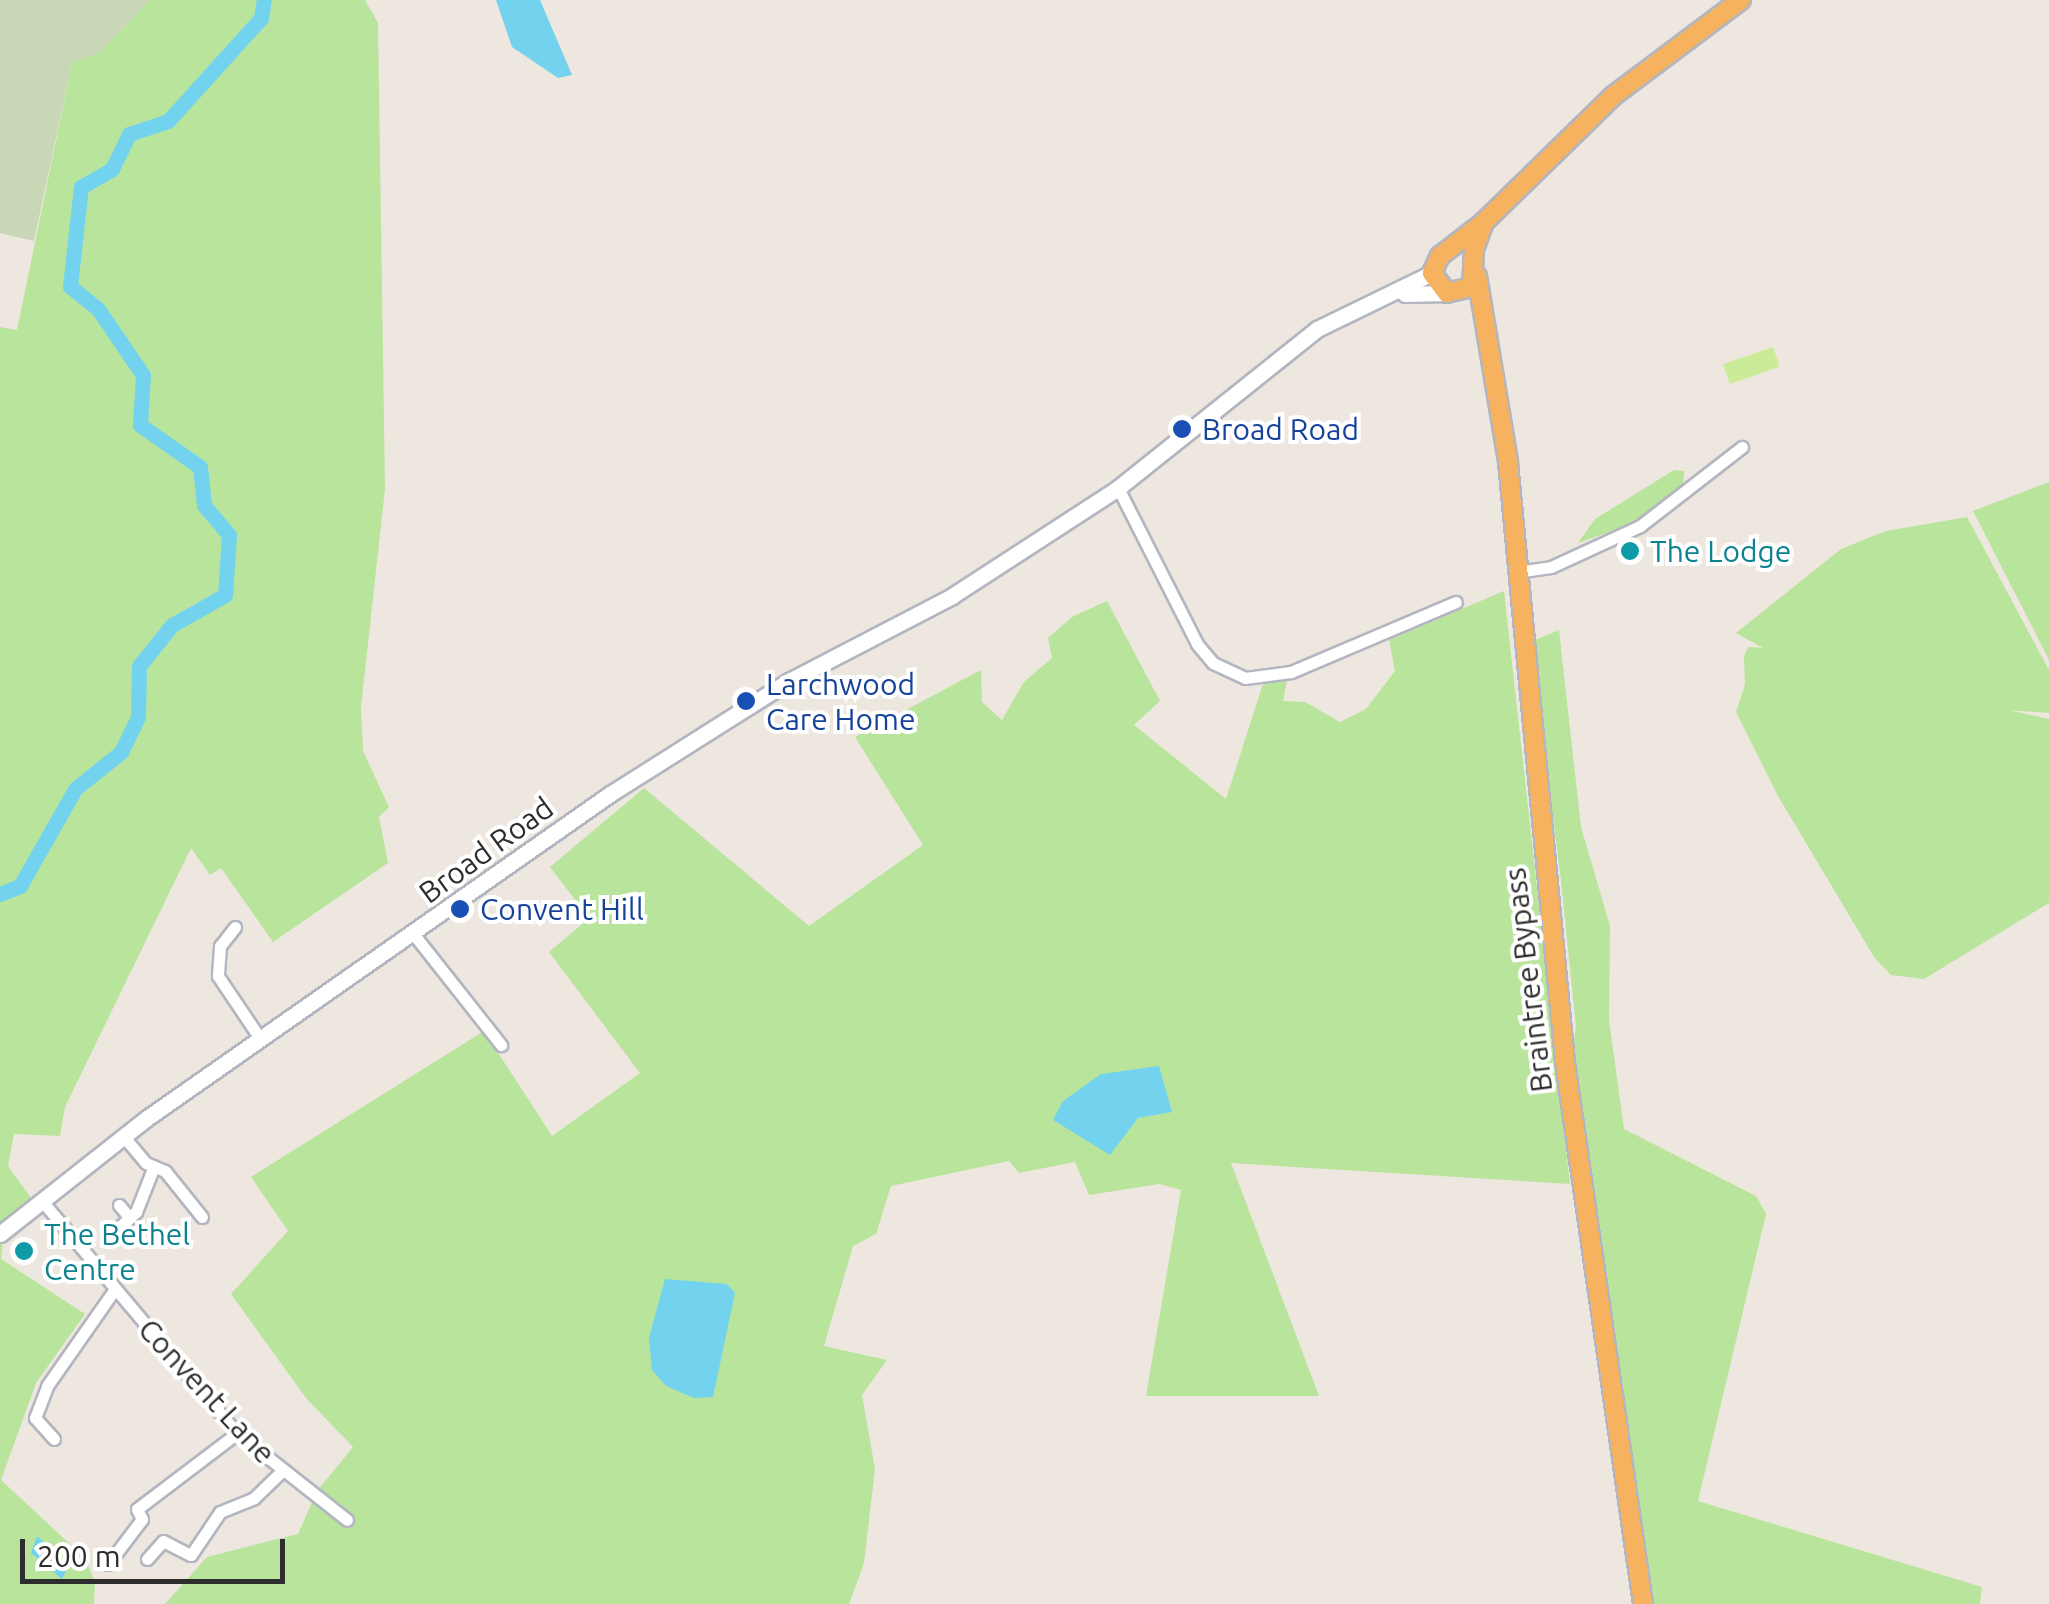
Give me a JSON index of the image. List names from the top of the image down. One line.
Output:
{"streets":{"highway":["Broad Road","Braintree Bypass"],"street":["Convent Lane"]},"crossings":[["Broad Road","Braintree Bypass"]],"places":["Broad Road","The Lodge","Larchwood Care Home","Convent Hill","The Bethel Centre"],"scale_bar":"200 m"}
